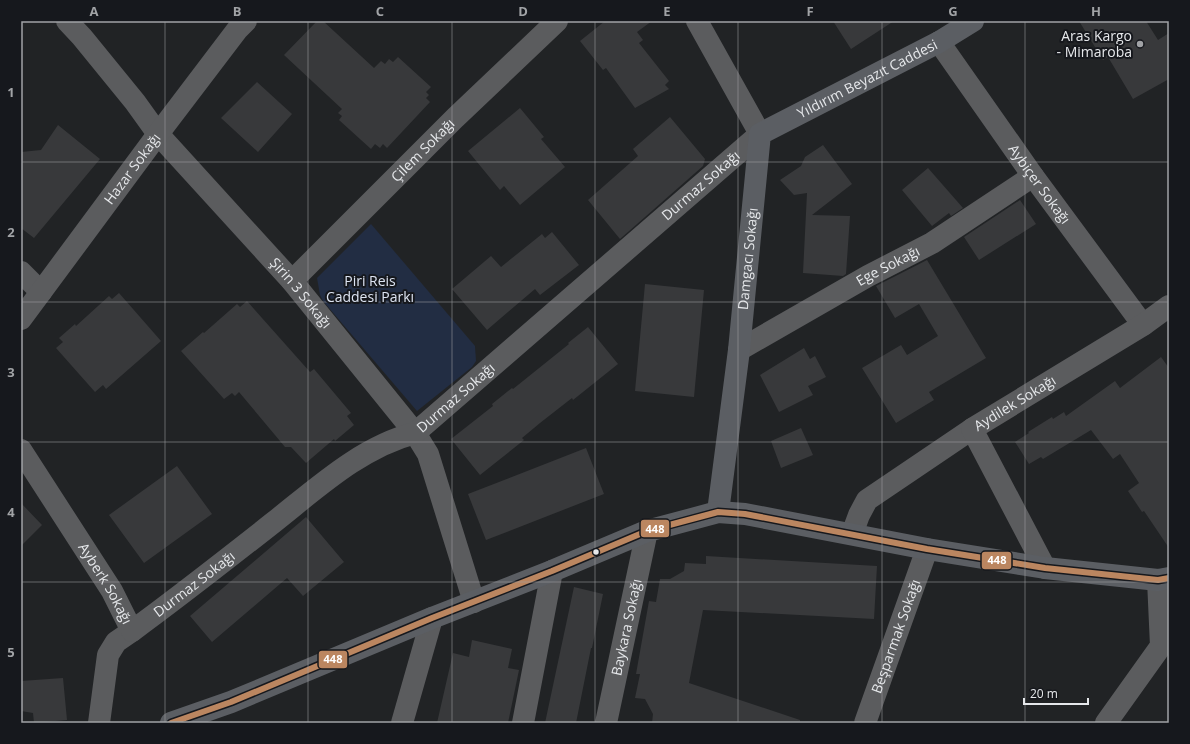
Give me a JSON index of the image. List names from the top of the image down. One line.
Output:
{"streets":{"main road":["Yıldırım Beyazıt Caddesi","Damgacı Sokağı"],"street":["Çilem Sokağı","Hazar Sokağı","Aybiçer Sokağı","Durmaz Sokağı","Ege Sokağı","Şirin 3 Sokağı","Aydilek Sokağı","Ayberk Sokağı","Baykara Sokağı","Beşparmak Sokağı"]},"crossings":[["Yıldırım Beyazıt Caddesi","Aybiçer Sokağı"],["Yıldırım Beyazıt Caddesi","Durmaz Sokağı"],["Yıldırım Beyazıt Caddesi","Damgacı Sokağı"],["Çilem Sokağı","Şirin 3 Sokağı"],["Hazar Sokağı","Şirin 3 Sokağı"],["Aybiçer Sokağı","Ege Sokağı"],["Aybiçer Sokağı","Aydilek Sokağı"],["Durmaz Sokağı","Damgacı Sokağı"],["Durmaz Sokağı","Şirin 3 Sokağı"],["Durmaz Sokağı","Ayberk Sokağı"],["Damgacı Sokağı","Ege Sokağı"]],"parks":["Piri Reis Caddesi Parkı"],"places":["Aras Kargo - Mimaroba"],"lines":["transit line 448"],"scale_bar":"20 m","grid":{"columns":["A","B","C","D","E","F","G","H"],"rows":["1","2","3","4","5"]}}
